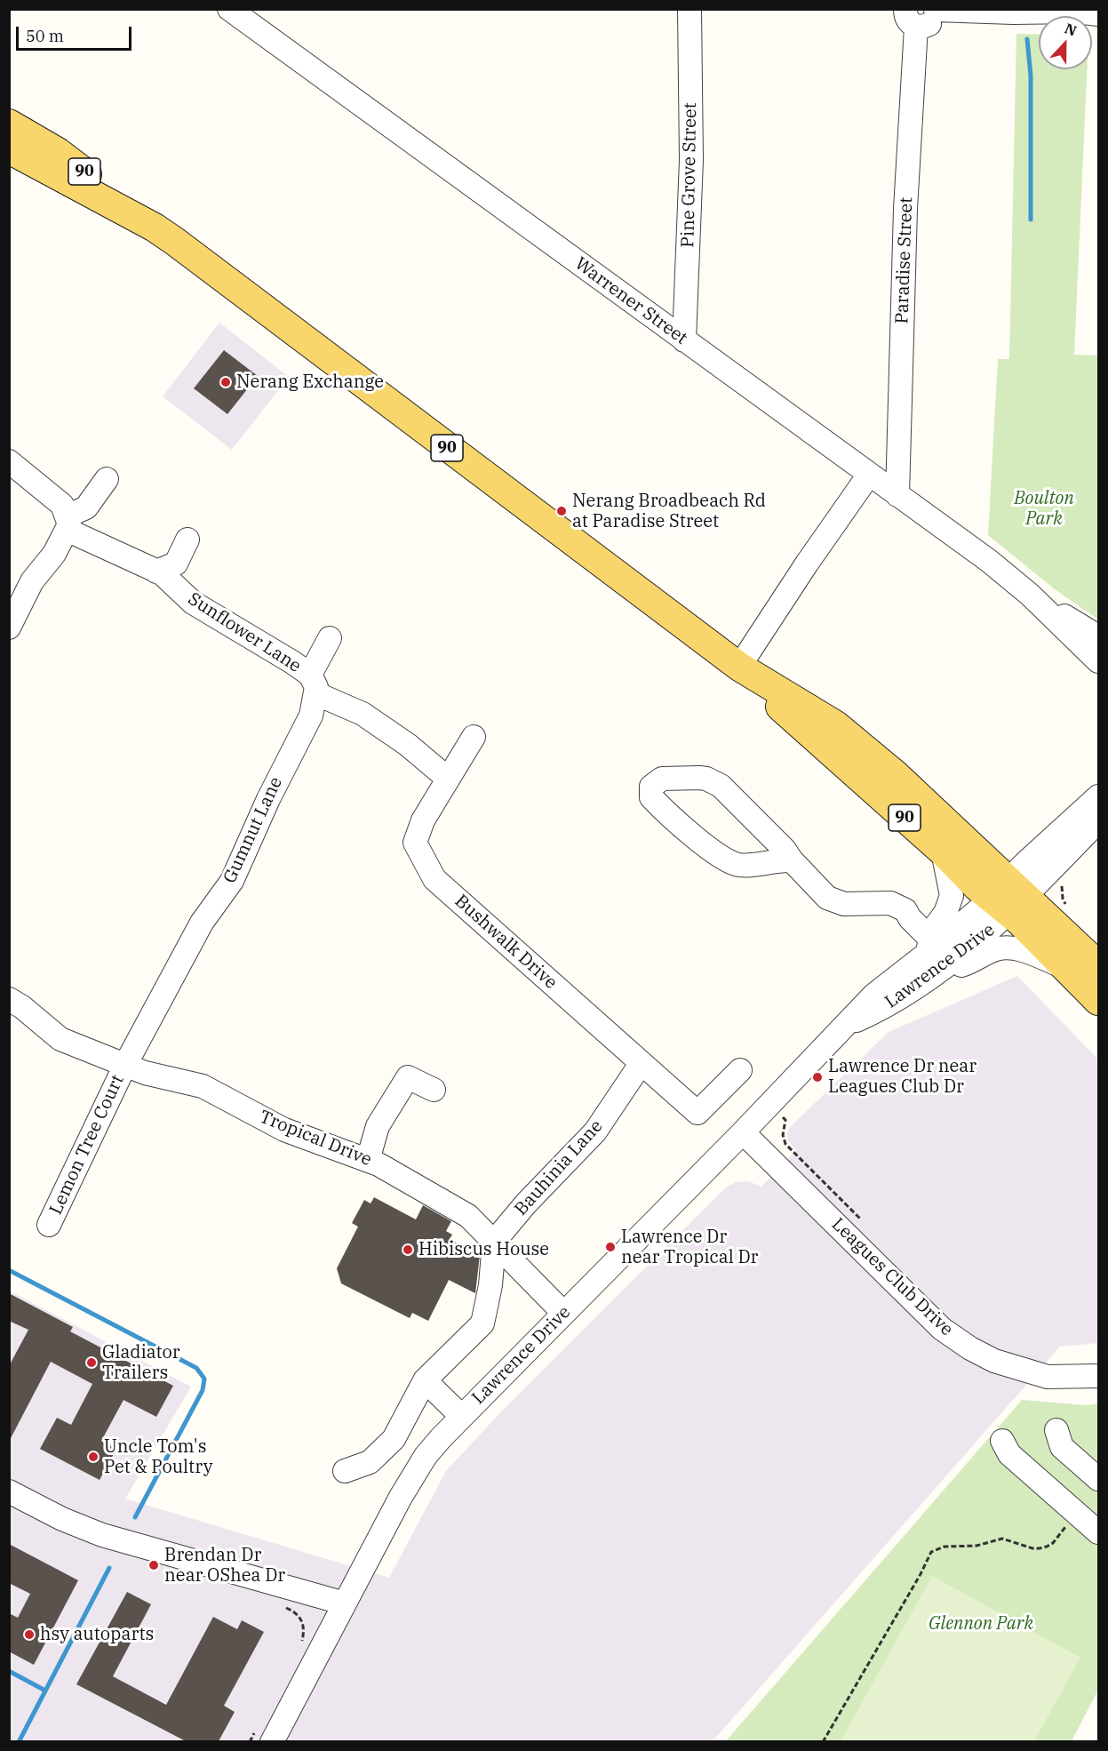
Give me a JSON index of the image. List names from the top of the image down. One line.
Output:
{"streets":{"main road":["90"],"street":["Pine Grove Street","Paradise Street","Warrener Street","Sunflower Lane","Gumnut Lane","Bushwalk Drive","Lawrence Drive","Tropical Drive","Lemon Tree Court","Bauhinia Lane","Leagues Club Drive"]},"crossings":[["90","Lawrence Drive"],["Pine Grove Street","Warrener Street"],["Paradise Street","Warrener Street"],["Sunflower Lane","Gumnut Lane"],["Sunflower Lane","Bushwalk Drive"],["Gumnut Lane","Tropical Drive"],["Gumnut Lane","Lemon Tree Court"],["Bushwalk Drive","Bauhinia Lane"],["Lawrence Drive","Tropical Drive"],["Lawrence Drive","Leagues Club Drive"],["Tropical Drive","Lemon Tree Court"],["Tropical Drive","Bauhinia Lane"]],"parks":["Boulton Park","Glennon Park"],"places":["Nerang Exchange","Nerang Broadbeach Rd at Paradise Street","Lawrence Dr near Leagues Club Dr","Lawrence Dr near Tropical Dr","Hibiscus House","Gladiator Trailers","Uncle Tom's Pet & Poultry","Brendan Dr near OShea Dr","hsy autoparts"],"scale_bar":"50 m","north":"top"}
